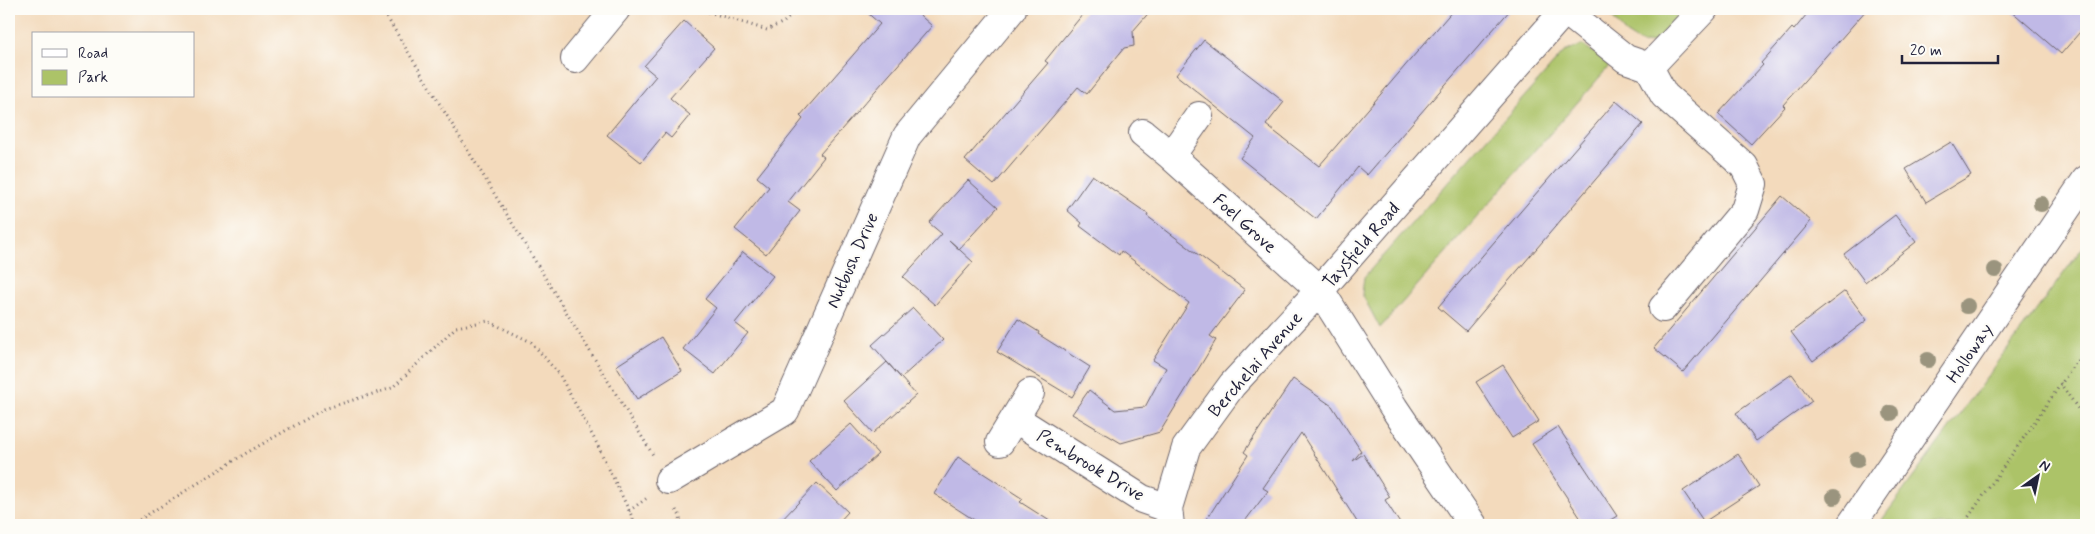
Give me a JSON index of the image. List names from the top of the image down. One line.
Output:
{"streets":{"street":["Foel Grove","Taysfield Road","Nutbush Drive","Holloway","Berchelai Avenue","Pembrook Drive"]},"crossings":[["Foel Grove","Taysfield Road"],["Foel Grove","Berchelai Avenue"],["Taysfield Road","Berchelai Avenue"],["Berchelai Avenue","Pembrook Drive"]],"legend":["Road","Park"],"scale_bar":"20 m","north":"top right"}
